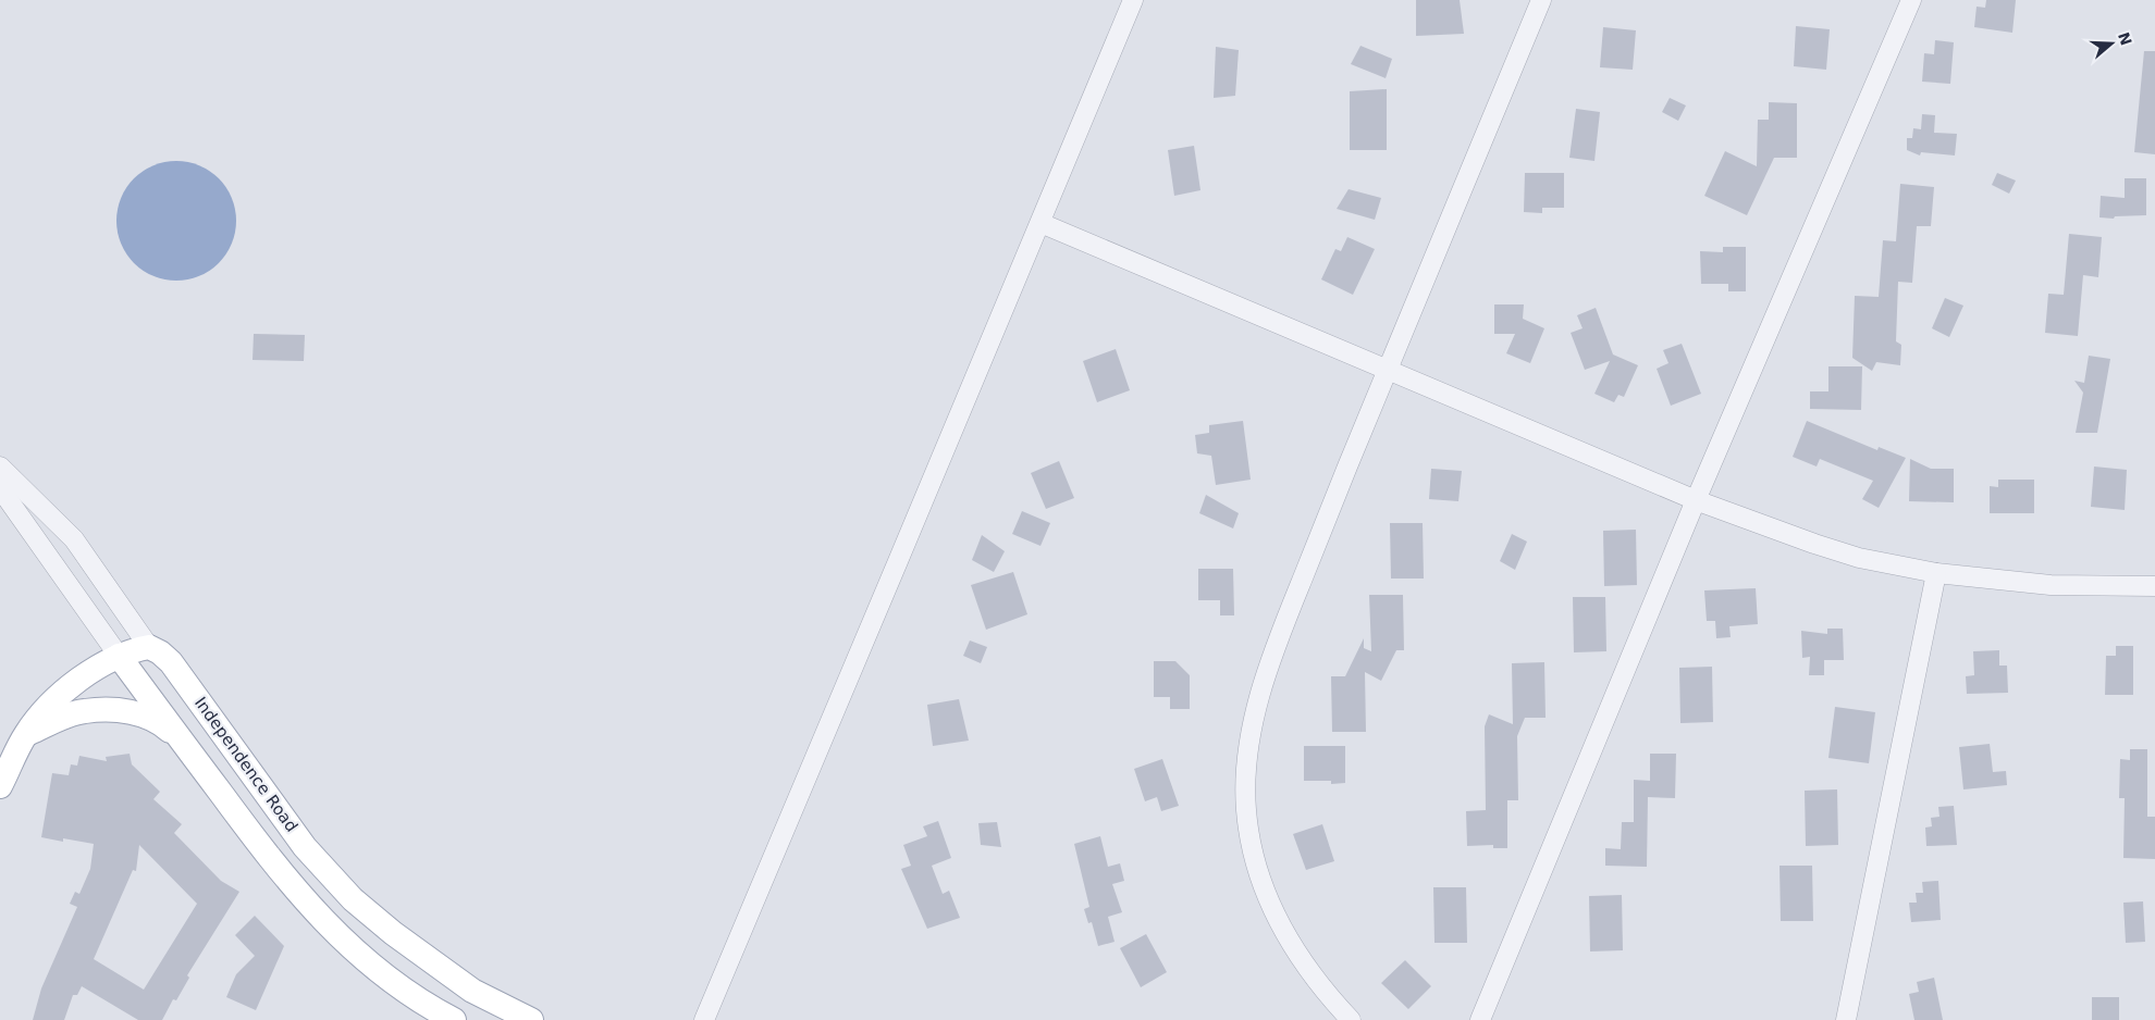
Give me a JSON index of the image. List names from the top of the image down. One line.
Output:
{"streets":{"main road":["Independence Road"]},"north":"right"}
